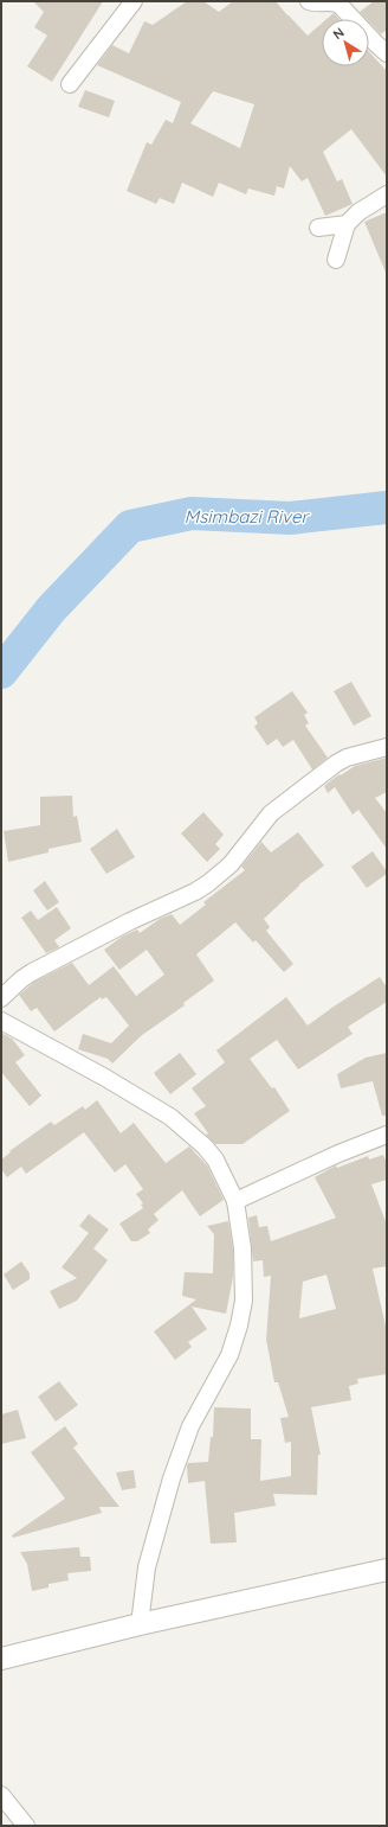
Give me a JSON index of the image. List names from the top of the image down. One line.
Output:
{"water":["Msimbazi River"],"north":"top left"}
